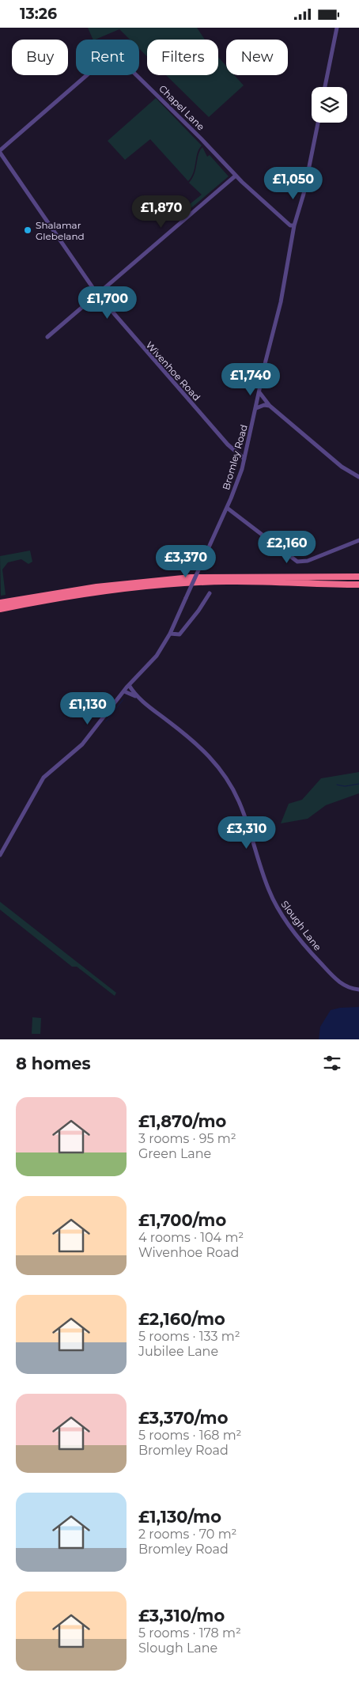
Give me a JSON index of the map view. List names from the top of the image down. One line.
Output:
{"streets":{"street":["Chapel Lane","Wivenhoe Road","Bromley Road","Slough Lane"]},"crossings":[["Chapel Lane","Bromley Road"],["Wivenhoe Road","Bromley Road"],["Bromley Road","Slough Lane"]],"places":["Shalamar Glebeland"],"page":{"status":"13:26","chip":["Buy","Rent","Filters","New"],"price":["£1,050","£1,870","£1,700","£1,740","£2,160","£3,370","£1,130","£3,310"],"heading":"8 homes","list":[{"name":"£1,870/mo","note":"3 rooms · 95 m² · Green Lane"},{"name":"£1,700/mo","note":"4 rooms · 104 m² · Wivenhoe Road"},{"name":"£2,160/mo","note":"5 rooms · 133 m² · Jubilee Lane"},{"name":"£3,370/mo","note":"5 rooms · 168 m² · Bromley Road"},{"name":"£1,130/mo","note":"2 rooms · 70 m² · Bromley Road"},{"name":"£3,310/mo","note":"5 rooms · 178 m² · Slough Lane"}]}}
